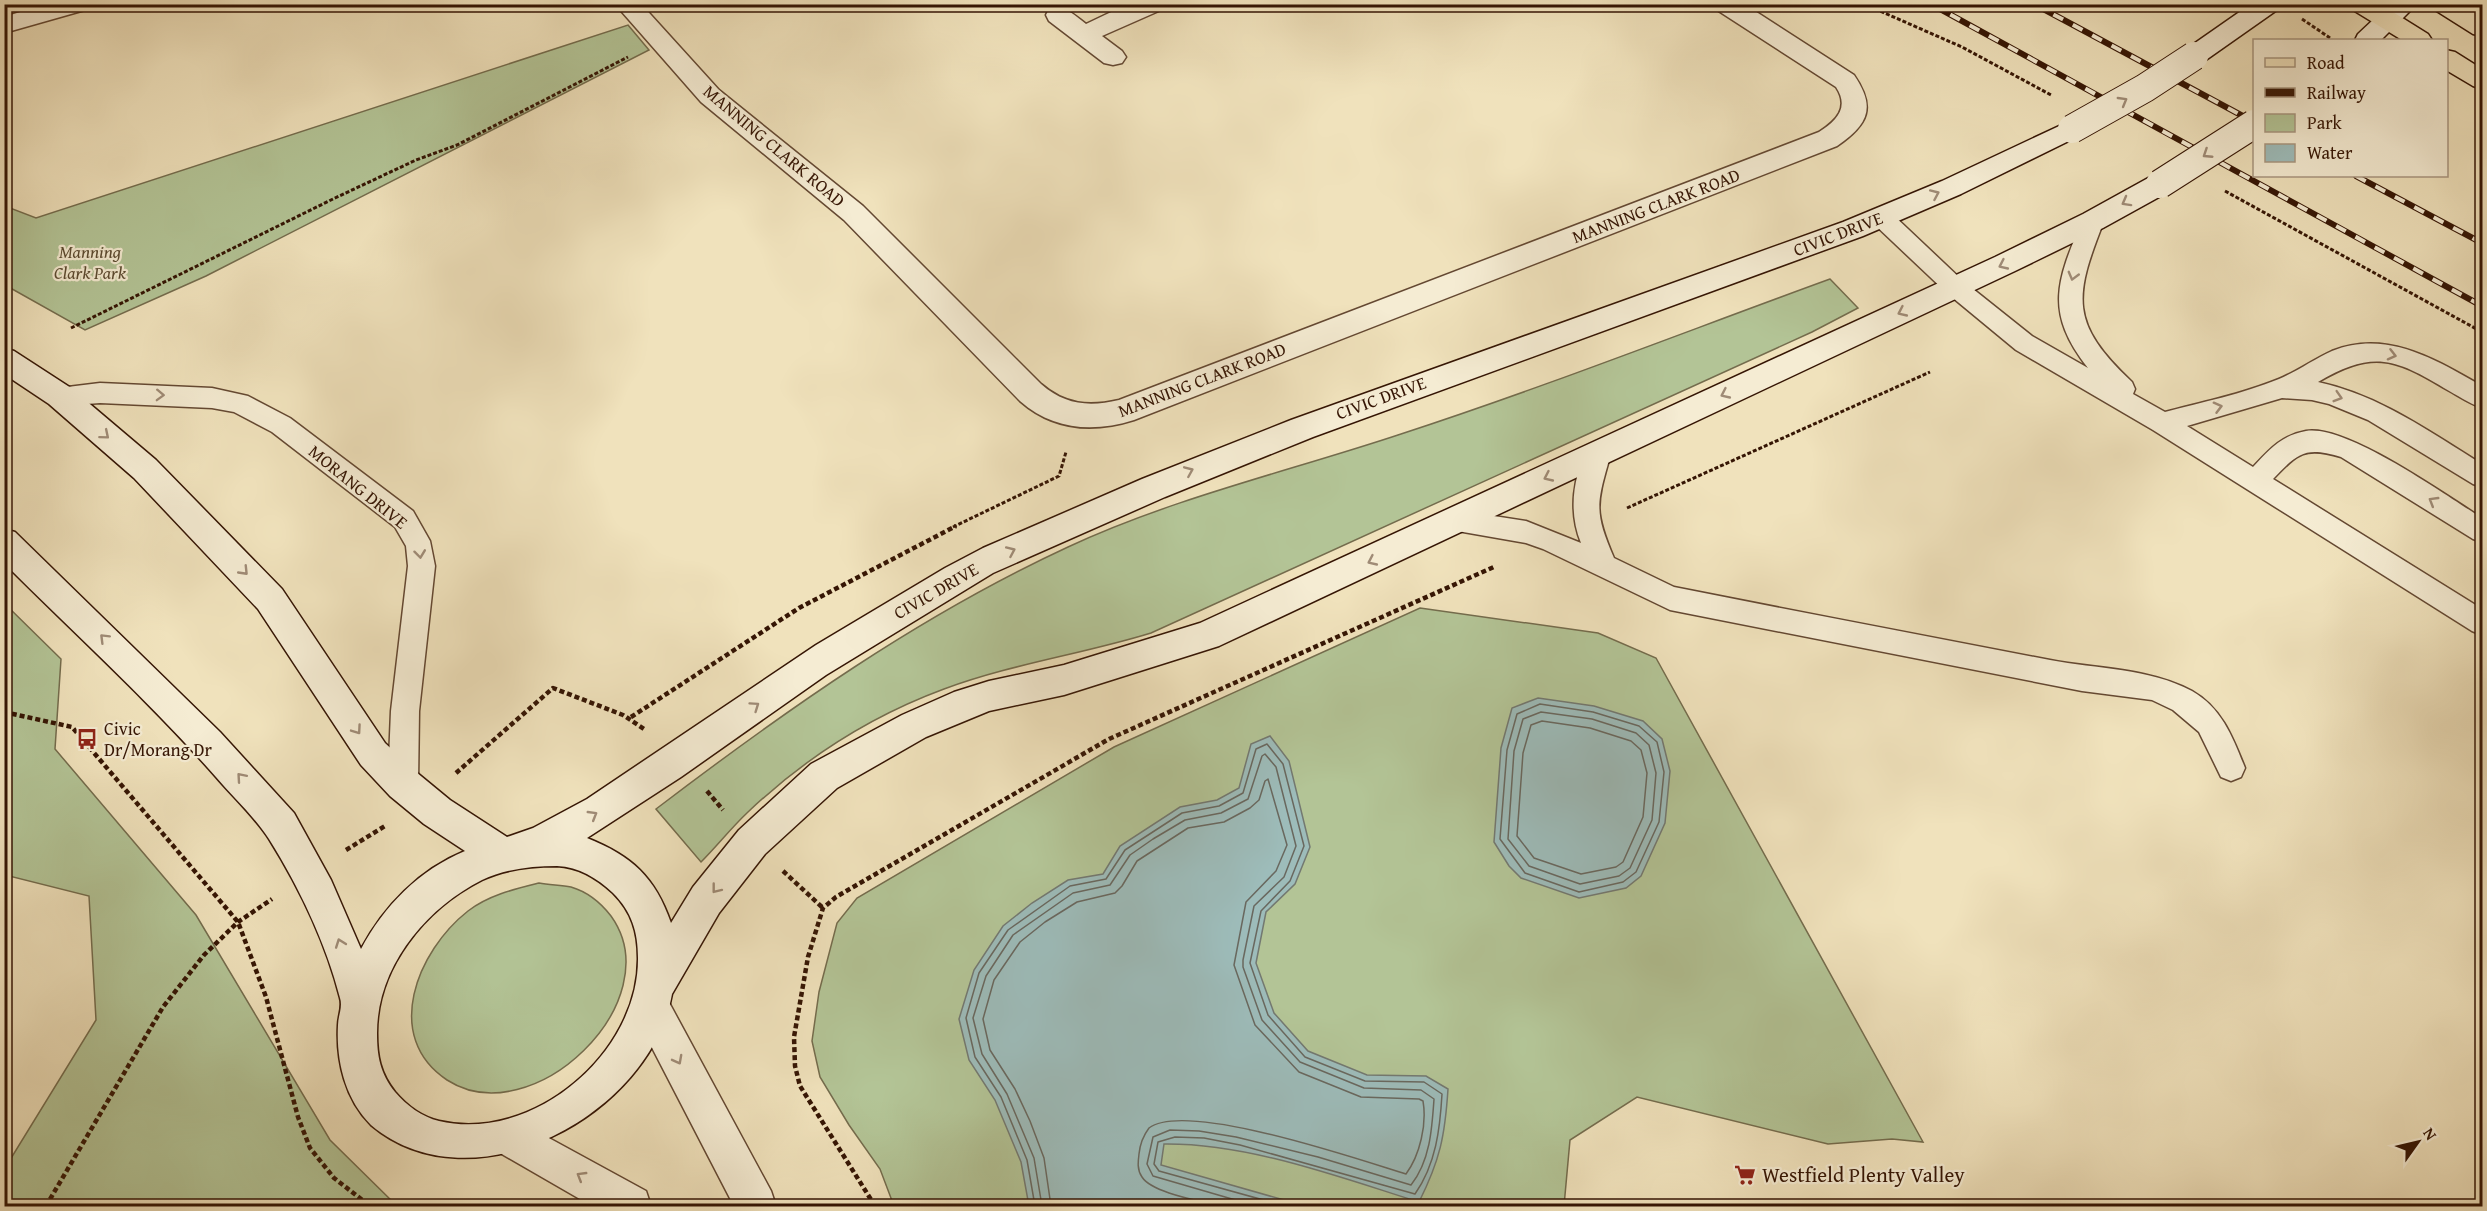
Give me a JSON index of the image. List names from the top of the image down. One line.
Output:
{"streets":{"main road":["MANNING CLARK ROAD","CIVIC DRIVE"],"lane":["MORANG DRIVE"]},"parks":["Manning Clark Park"],"places":{"bus stop":["Civic Dr/Morang Dr"],"supermarket":["Westfield Plenty Valley"]},"legend":["Road","Railway","Park","Water"],"north":"top right"}
